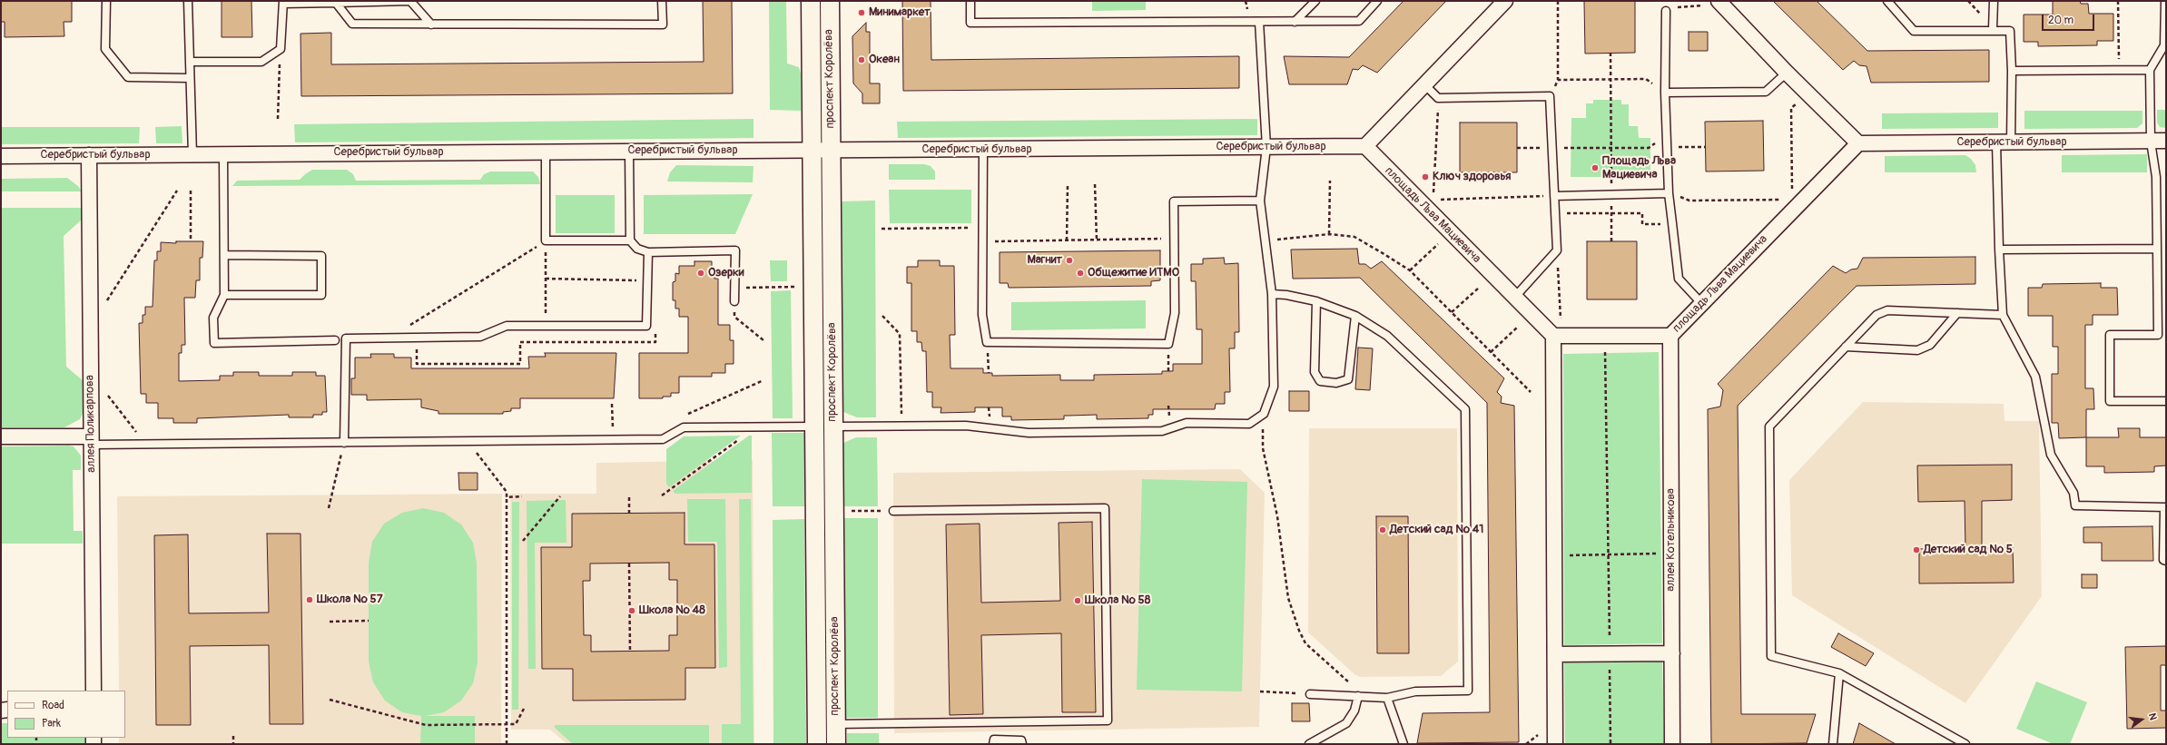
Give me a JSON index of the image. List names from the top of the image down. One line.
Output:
{"streets":{"street":["проспект Королёва","Серебристый бульвар","площадь Льва Мациевича","аллея Поликарпова","аллея Котельникова"]},"crossings":[["проспект Королёва","Серебристый бульвар"],["Серебристый бульвар","площадь Льва Мациевича"],["Серебристый бульвар","аллея Поликарпова"],["площадь Льва Мациевича","аллея Котельникова"]],"places":["Минимаркет","Океан","Площадь Льва Мациевича","Ключ здоровья","Магнит","Озерки","Общежитие ИТМО","Детский сад № 41","Детский сад № 5","Школа № 57","Школа № 58","Школа № 48"],"legend":["Road","Park"],"scale_bar":"20 m","north":"right"}
